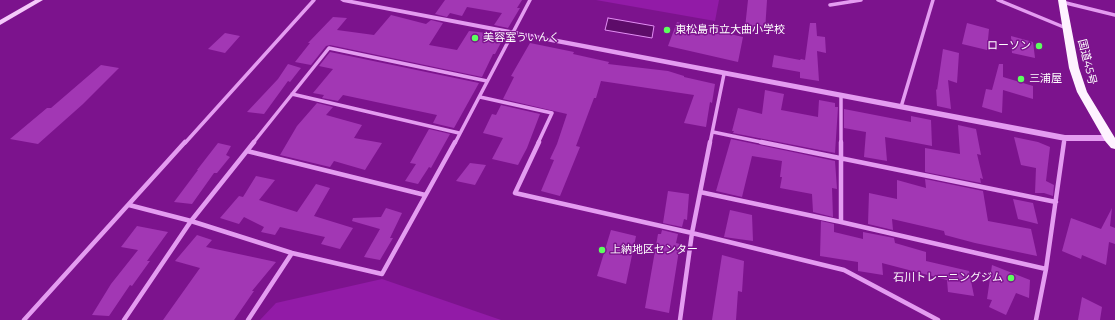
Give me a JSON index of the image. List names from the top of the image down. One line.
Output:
{"streets":{"highway":["国道45号"]},"places":["東松島市立大曲小学校","美容室ういんく","ローソン","三浦屋","上納地区センター","石川トレーニングジム"]}
